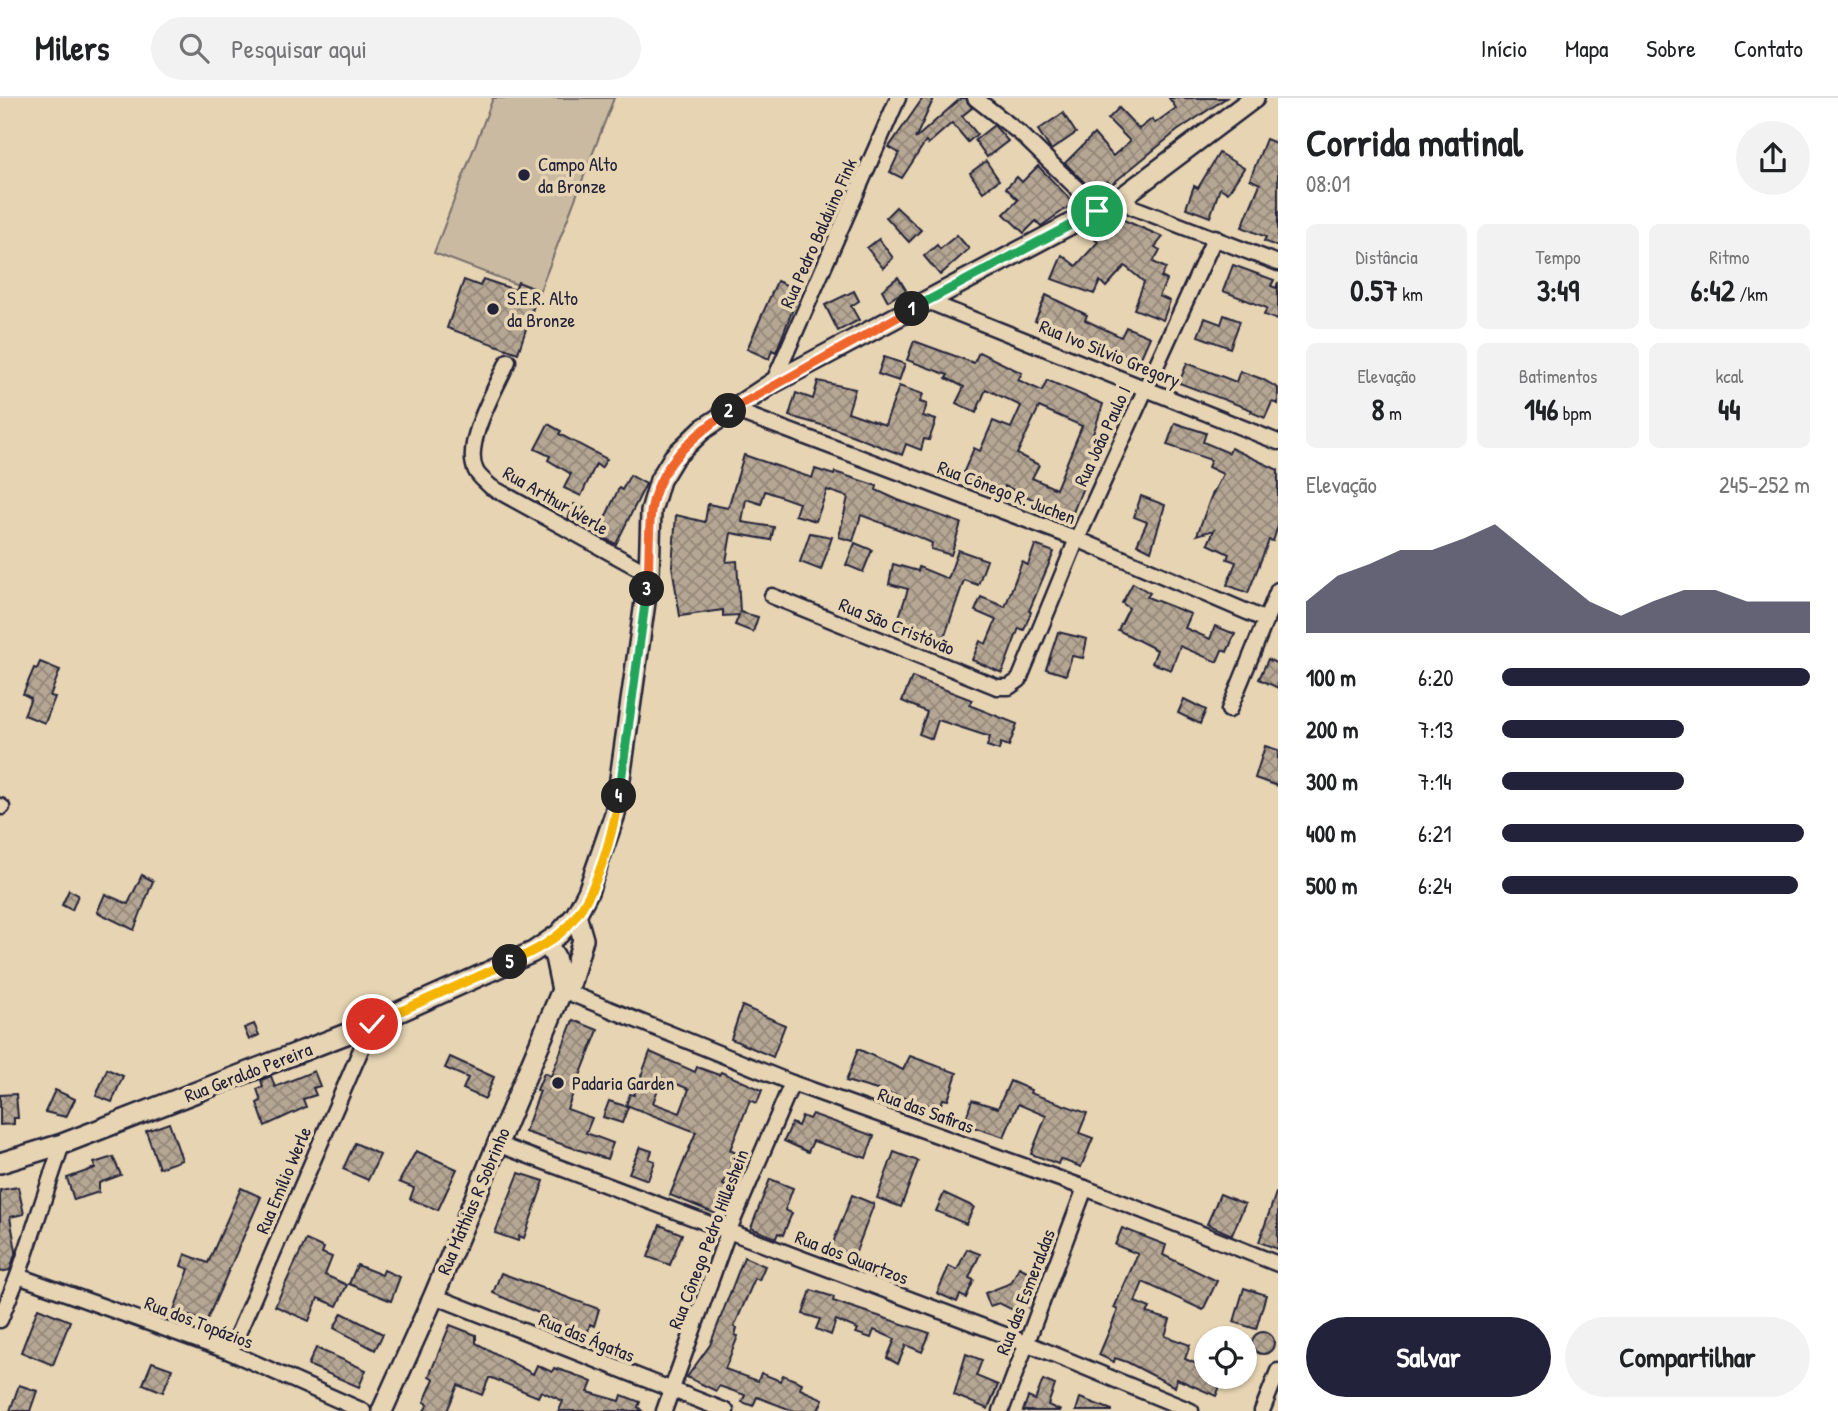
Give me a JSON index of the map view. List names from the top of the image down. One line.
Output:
{"streets":{"main road":["Rua Geraldo Pereira","Rua Mathias R Sobrinho"],"street":["Rua Pedro Balduino Fink","Rua Ivo Silvio Gregory","Rua João Paulo I","Rua Cônego R. Juchen","Rua Arthur Werle","Rua São Cristóvão","Rua das Safiras","Rua Emílio Werle","Rua Cônego Pedro Hilleshein","Rua dos Quartzos","Rua das Esmeraldas","Rua dos Topázios","Rua das Ágatas"]},"crossings":[["Rua Pedro Balduino Fink","Rua Geraldo Pereira"],["Rua Ivo Silvio Gregory","Rua João Paulo I"],["Rua Ivo Silvio Gregory","Rua Geraldo Pereira"],["Rua João Paulo I","Rua Cônego R. Juchen"],["Rua João Paulo I","Rua São Cristóvão"],["Rua Cônego R. Juchen","Rua Geraldo Pereira"],["Rua Arthur Werle","Rua Geraldo Pereira"],["Rua Geraldo Pereira","Rua Emílio Werle"],["Rua Geraldo Pereira","Rua Mathias R Sobrinho"],["Rua das Safiras","Rua Mathias R Sobrinho"],["Rua das Safiras","Rua Cônego Pedro Hilleshein"],["Rua das Safiras","Rua das Esmeraldas"],["Rua Emílio Werle","Rua dos Topázios"],["Rua Mathias R Sobrinho","Rua dos Quartzos"],["Rua Mathias R Sobrinho","Rua das Ágatas"],["Rua Cônego Pedro Hilleshein","Rua dos Quartzos"],["Rua Cônego Pedro Hilleshein","Rua das Ágatas"],["Rua dos Quartzos","Rua das Esmeraldas"]],"places":["Campo Alto da Bronze","S.E.R. Alto da Bronze","Padaria Garden"],"page":{"header":"Milers","search":"Pesquisar aqui","nav":["Início","Mapa","Sobre","Contato"],"heading":["Corrida matinal","08:01"],"stats":[["Distância","0.57 km"],["Tempo","3:49"],["Ritmo","6:42 /km"],["Elevação","8 m"],["Batimentos","146 bpm"],["kcal","44"]],"pins":["1","2","3","4","5"],"chart":["Elevação","245–252 m"],"list":[{"name":"100 m","note":"6:20"},{"name":"200 m","note":"7:13"},{"name":"300 m","note":"7:14"},{"name":"400 m","note":"6:21"},{"name":"500 m","note":"6:24"}],"buttons":["Salvar","Compartilhar"]}}
